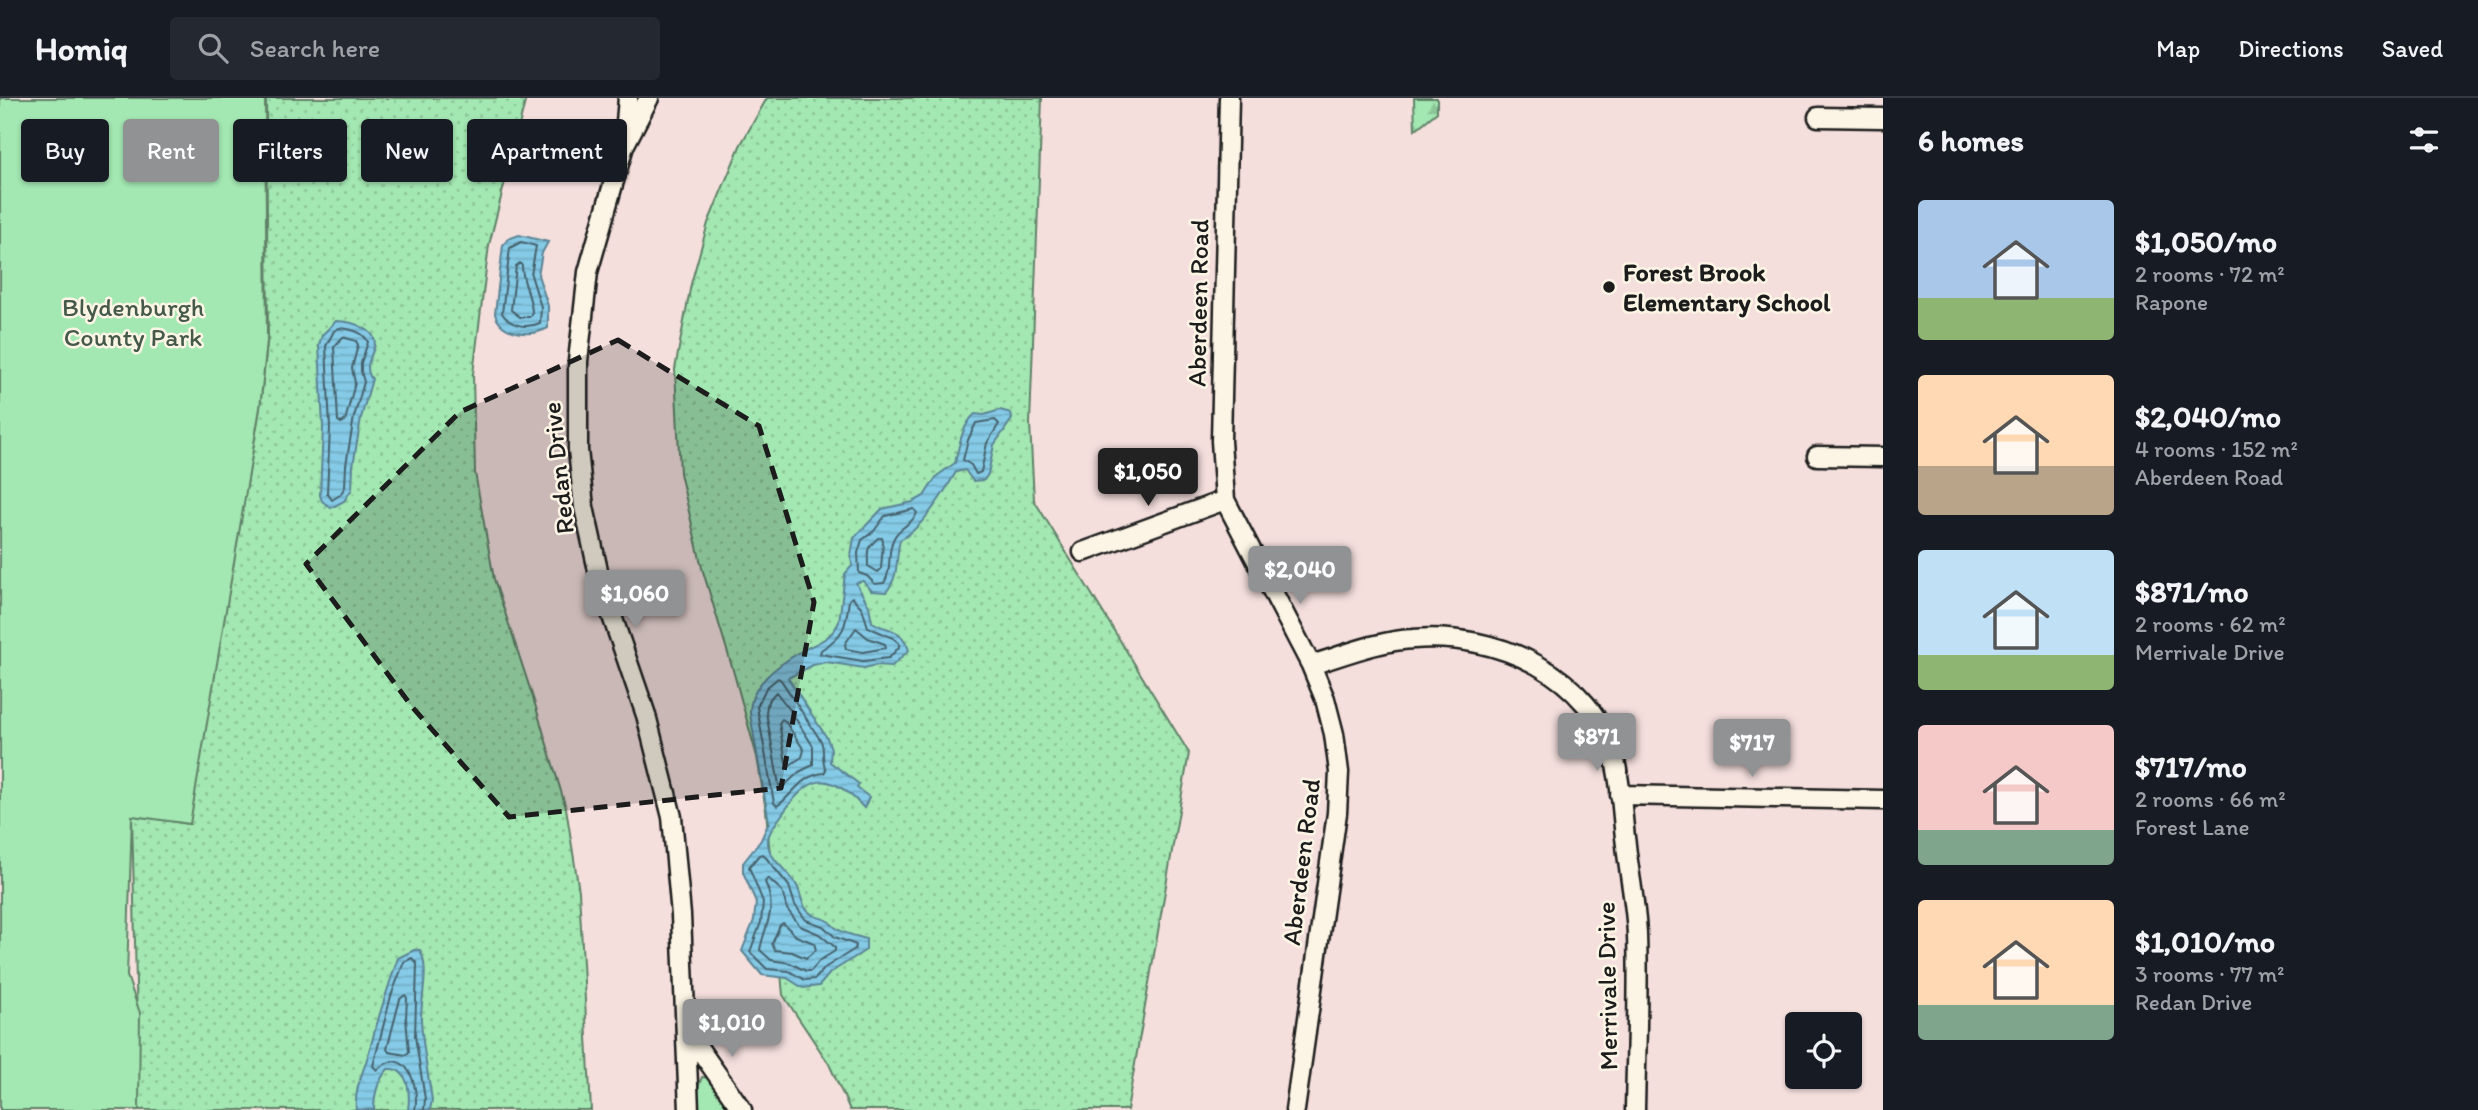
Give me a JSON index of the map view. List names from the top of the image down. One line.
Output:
{"streets":{"street":["Aberdeen Road","Redan Drive","Merrivale Drive"]},"crossings":[["Aberdeen Road","Merrivale Drive"]],"parks":["Blydenburgh County Park"],"places":["Forest Brook Elementary School"],"page":{"header":"Homiq","search":"Search here","nav":["Map","Directions","Saved"],"heading":"6 homes","chip":["Buy","Rent","Filters","New","Apartment"],"list":[{"name":"$1,050/mo","note":"2 rooms · 72 m² · Rapone"},{"name":"$2,040/mo","note":"4 rooms · 152 m² · Aberdeen Road"},{"name":"$871/mo","note":"2 rooms · 62 m² · Merrivale Drive"},{"name":"$717/mo","note":"2 rooms · 66 m² · Forest Lane"},{"name":"$1,010/mo","note":"3 rooms · 77 m² · Redan Drive"}],"price":["$1,050","$2,040","$1,060","$871","$717","$1,010"]}}
